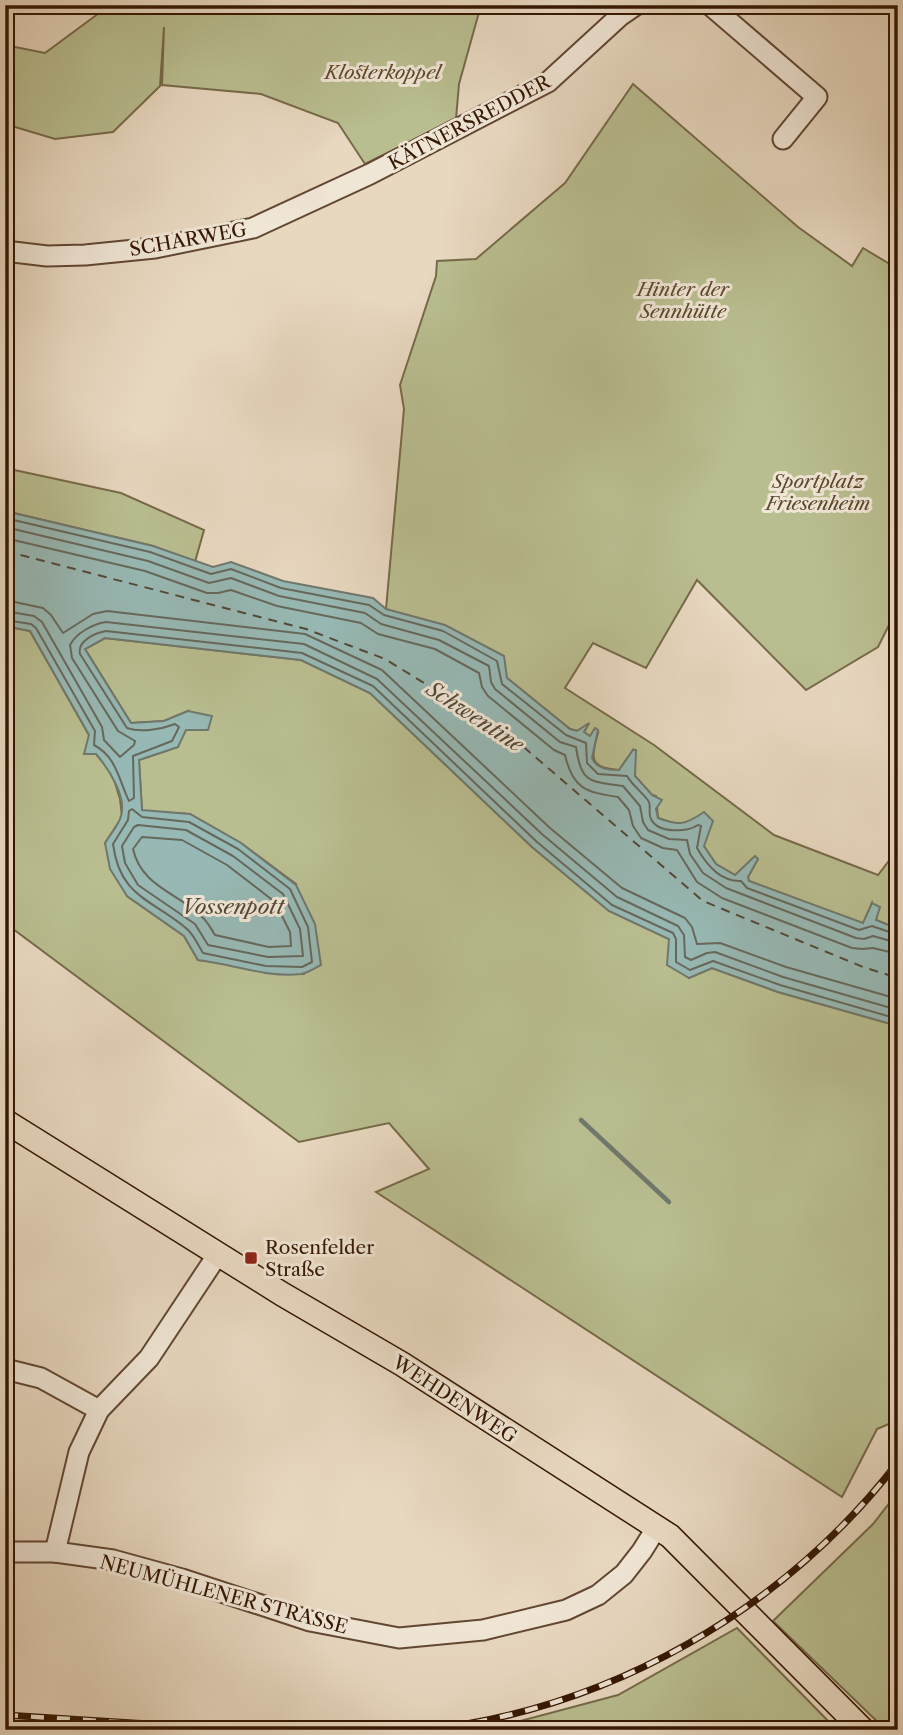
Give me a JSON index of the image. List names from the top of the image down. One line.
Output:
{"streets":{"main road":["WEHDENWEG"],"street":["KÄTNERSREDDER","SCHARWEG","NEUMÜHLENER STRASSE"]},"crossings":[["KÄTNERSREDDER","SCHARWEG"],["WEHDENWEG","NEUMÜHLENER STRASSE"]],"water":["Schwentine","Vossenpott"],"parks":["Klosterkoppel","Hinter der Sennhütte","Sportplatz Friesenheim"],"places":{"transit":["Rosenfelder Straße"]}}
